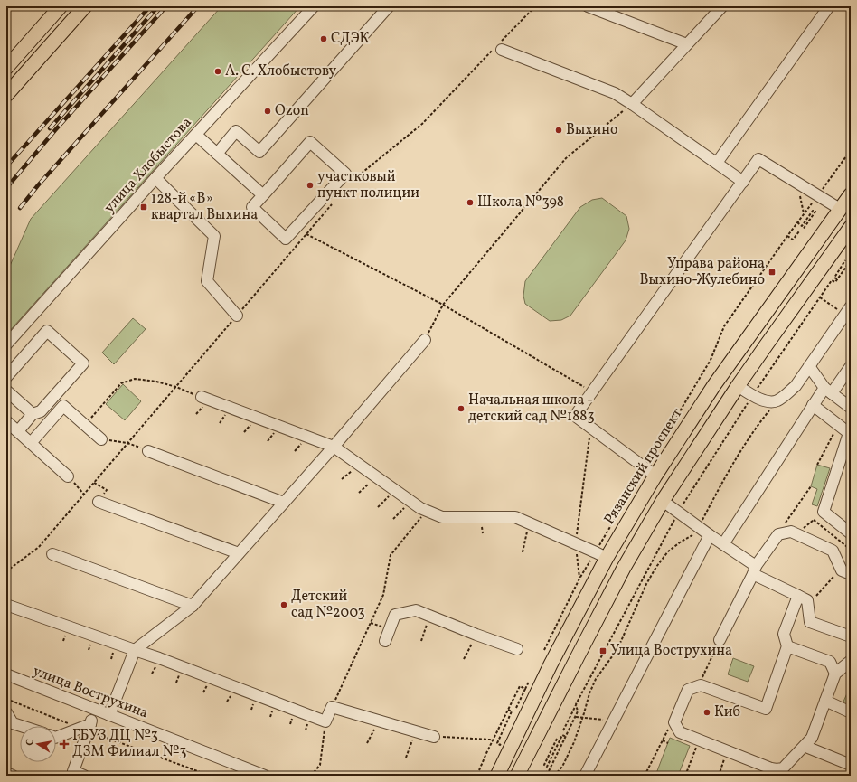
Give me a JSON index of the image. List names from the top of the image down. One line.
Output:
{"streets":{"main road":["Рязанский проспект"],"street":["улица Хлобыстова","улица Вострухина"]},"places":{"other":["СДЭК","А. С. Хлобыстову","Ozon","Выхино","участковый пункт полиции","Школа №398","Начальная школа - детский сад №1883","Детский сад №2003","Киб"],"transit":["128-й «В» квартал Выхина","Управа района Выхино-Жулебино","Улица Вострухина"],"health":["ГБУЗ ДЦ №3 ДЗМ Филиал №3"]},"north":"left"}
